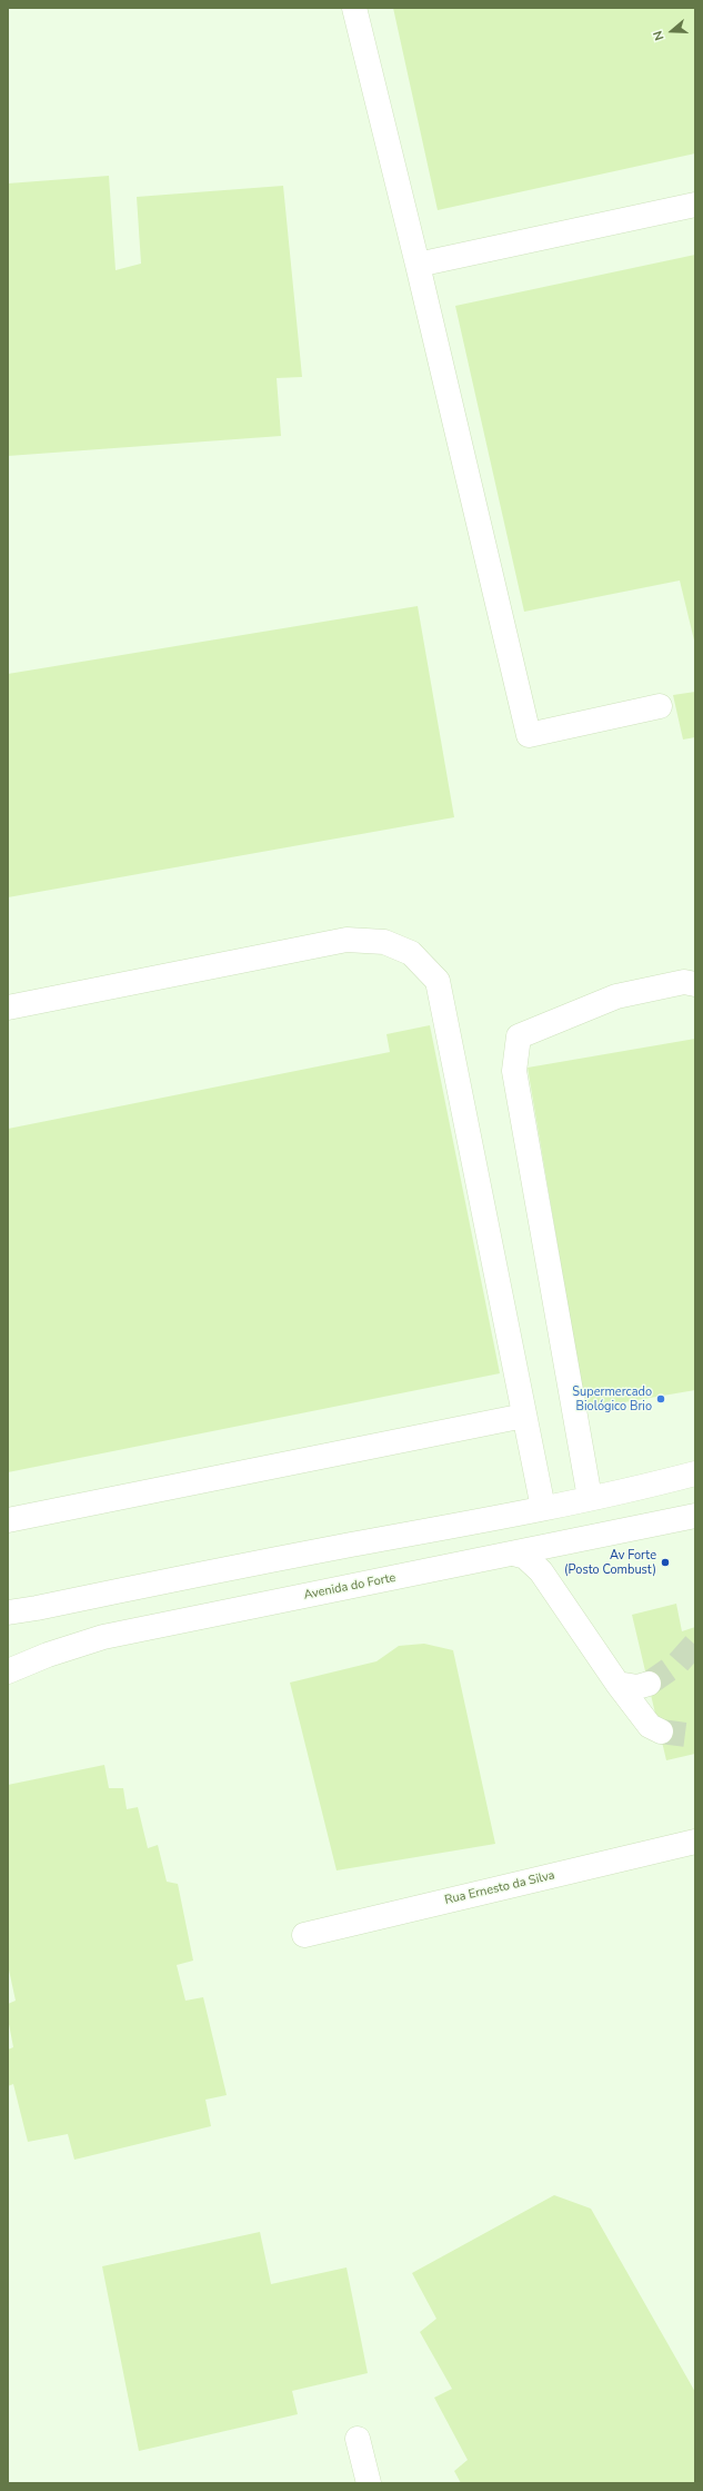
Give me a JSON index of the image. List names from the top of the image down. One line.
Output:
{"streets":{"street":["Avenida do Forte","Rua Ernesto da Silva"]},"places":["Supermercado Biológico Brio","Av Forte (Posto Combust)"],"north":"left"}
